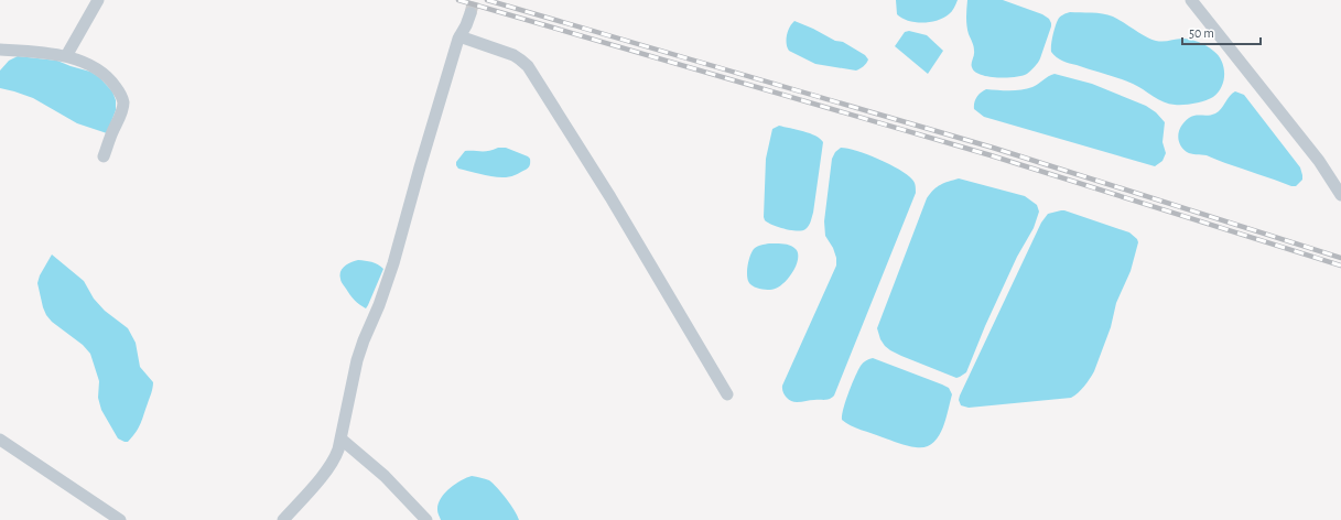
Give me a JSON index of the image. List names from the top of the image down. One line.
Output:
{"scale_bar":"50 m"}
